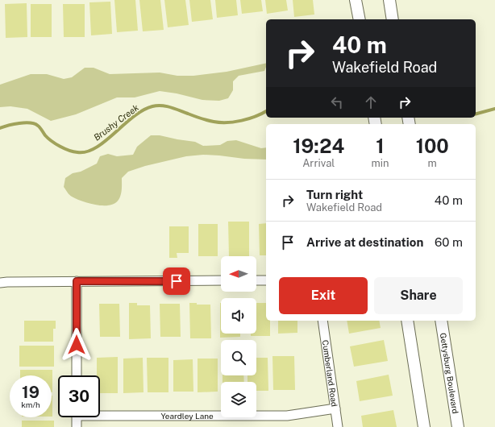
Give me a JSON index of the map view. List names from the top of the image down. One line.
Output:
{"streets":{"street":["Cumberland Road","Gettysburg Boulevard","Yeardley Lane"]},"crossings":[["Cumberland Road","Yeardley Lane"]],"water":["Brushy Creek"],"north":"left","page":{"turn":["40 m","Wakefield Road"],"eta":["19:24","Arrival","1","min","100","m"],"list":[{"name":"Turn right","note":"Wakefield Road","value":"40 m"},{"name":"Arrive at destination","value":"60 m"}],"buttons":["Exit","Share"],"speed":"19 km/h","limit":"30"}}
